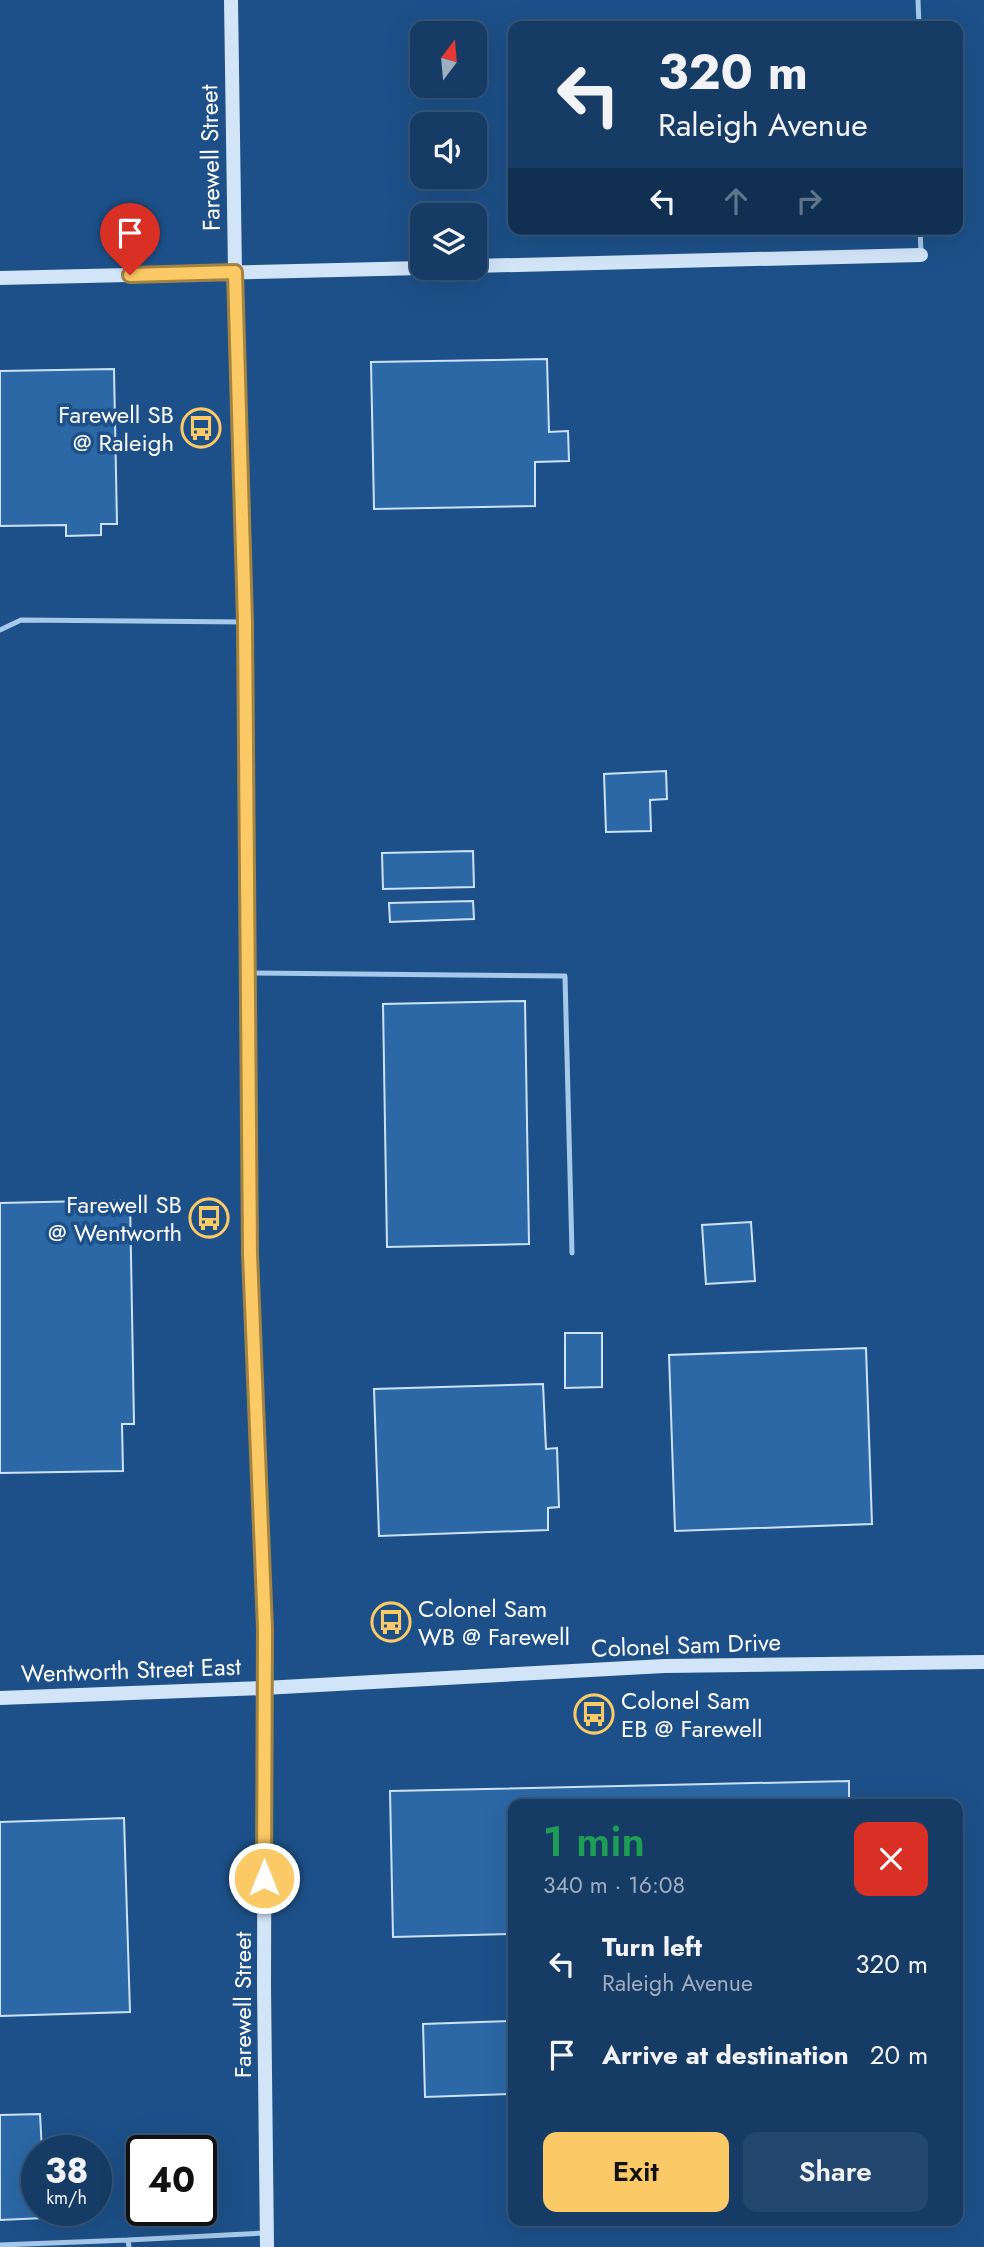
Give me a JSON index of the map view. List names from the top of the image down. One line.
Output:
{"streets":{"street":["Farewell Street","Colonel Sam Drive","Wentworth Street East"]},"crossings":[["Farewell Street","Colonel Sam Drive"],["Farewell Street","Wentworth Street East"],["Colonel Sam Drive","Wentworth Street East"]],"places":{"bus stop":["Farewell SB @ Raleigh","Farewell SB @ Wentworth","Colonel Sam WB @ Farewell","Colonel Sam EB @ Farewell"]},"north":"top","page":{"turn":["320 m","Raleigh Avenue"],"heading":["1 min","340 m · 16:08"],"list":[{"name":"Turn left","note":"Raleigh Avenue","value":"320 m"},{"name":"Arrive at destination","value":"20 m"}],"buttons":["Exit","Share"],"speed":"38 km/h","limit":"40"}}
